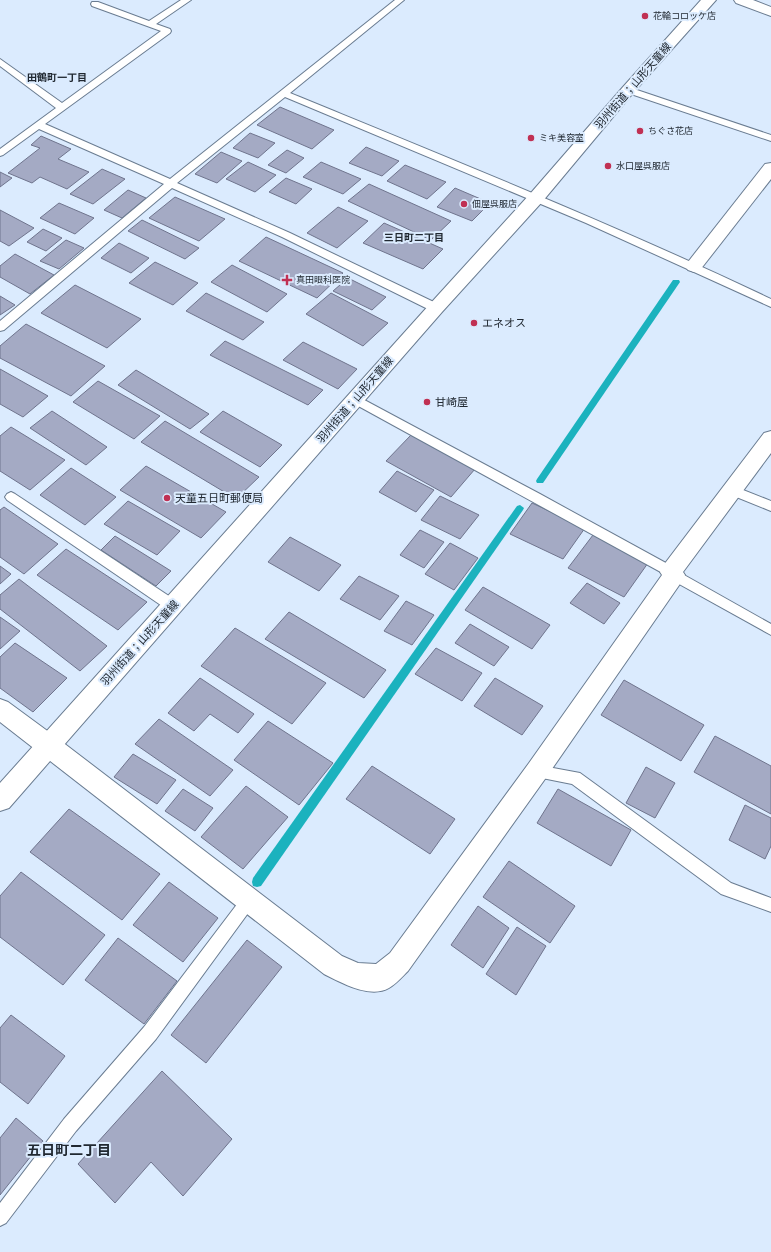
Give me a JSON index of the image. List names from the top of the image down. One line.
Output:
{"streets":{"main road":["羽州街道；山形天童線"]},"districts":["田鶴町一丁目","三日町二丁目","五日町二丁目"],"places":{"other":["花輪コロッケ店","ちぐさ花店","ミキ美容室","水口屋呉服店","佃屋呉服店","エネオス","甘崎屋","天童五日町郵便局"],"health":["真田眼科医院"]}}
